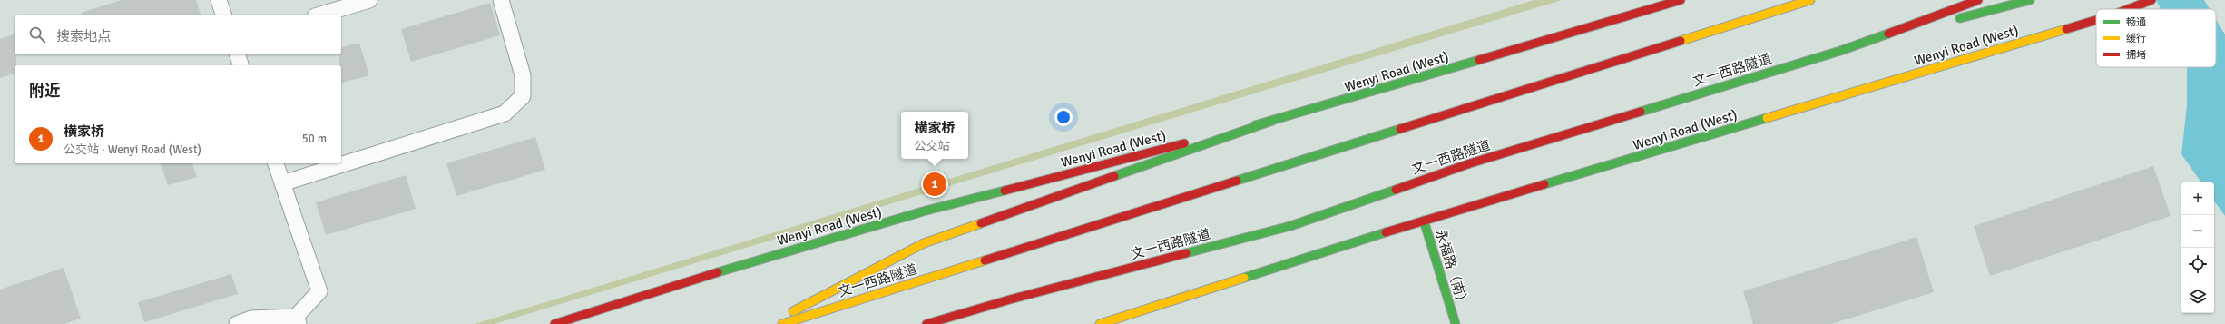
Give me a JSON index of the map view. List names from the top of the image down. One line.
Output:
{"streets":{"main road":["Wenyi Road (West)","文一西路隧道","永福路（南）"]},"crossings":[["Wenyi Road (West)","永福路（南）"]],"legend":["畅通","缓行","拥堵"],"page":{"search":"搜索地点","heading":"附近","popup":["横家桥","公交站"],"list":[{"mark":"1","name":"横家桥","note":"公交站 · Wenyi Road (West)","value":"50 m"}],"pins":"1","map_buttons":["+","−"]}}
